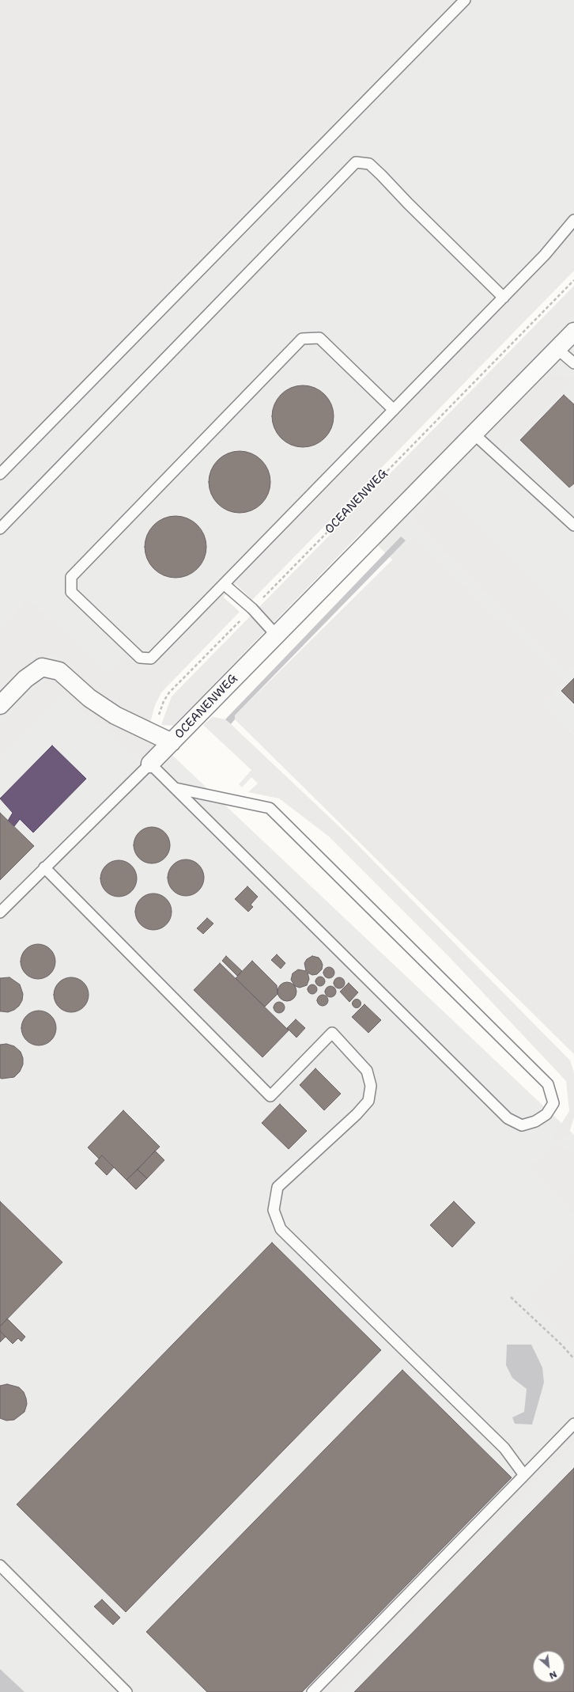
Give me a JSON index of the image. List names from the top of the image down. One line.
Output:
{"streets":{"street":["OCEANENWEG"]},"north":"bottom right"}
